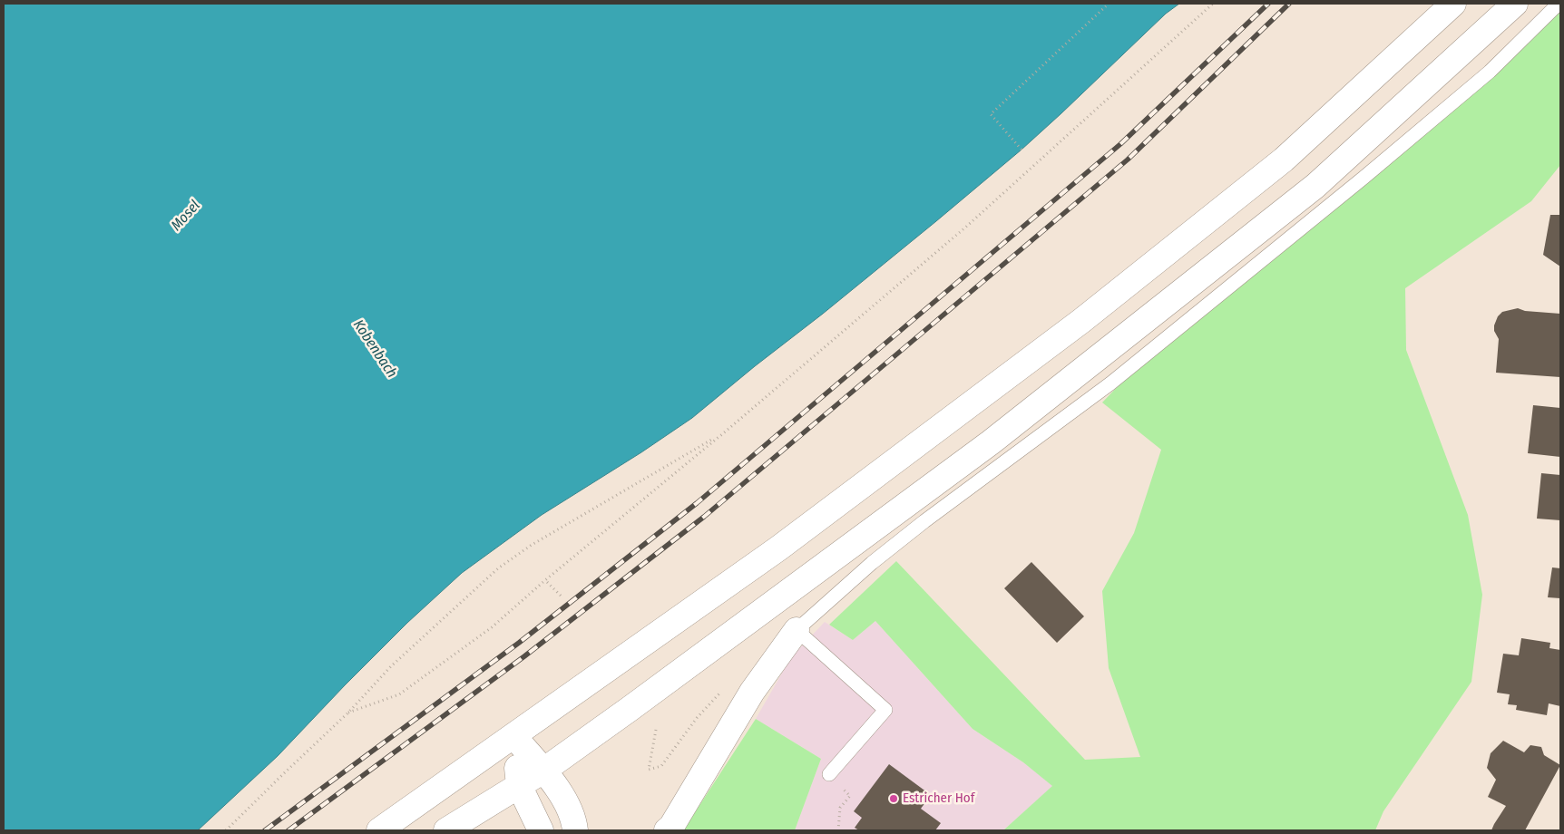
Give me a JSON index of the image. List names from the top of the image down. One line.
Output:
{"water":["Mosel","Kobenbach"],"places":["Estricher Hof"]}
